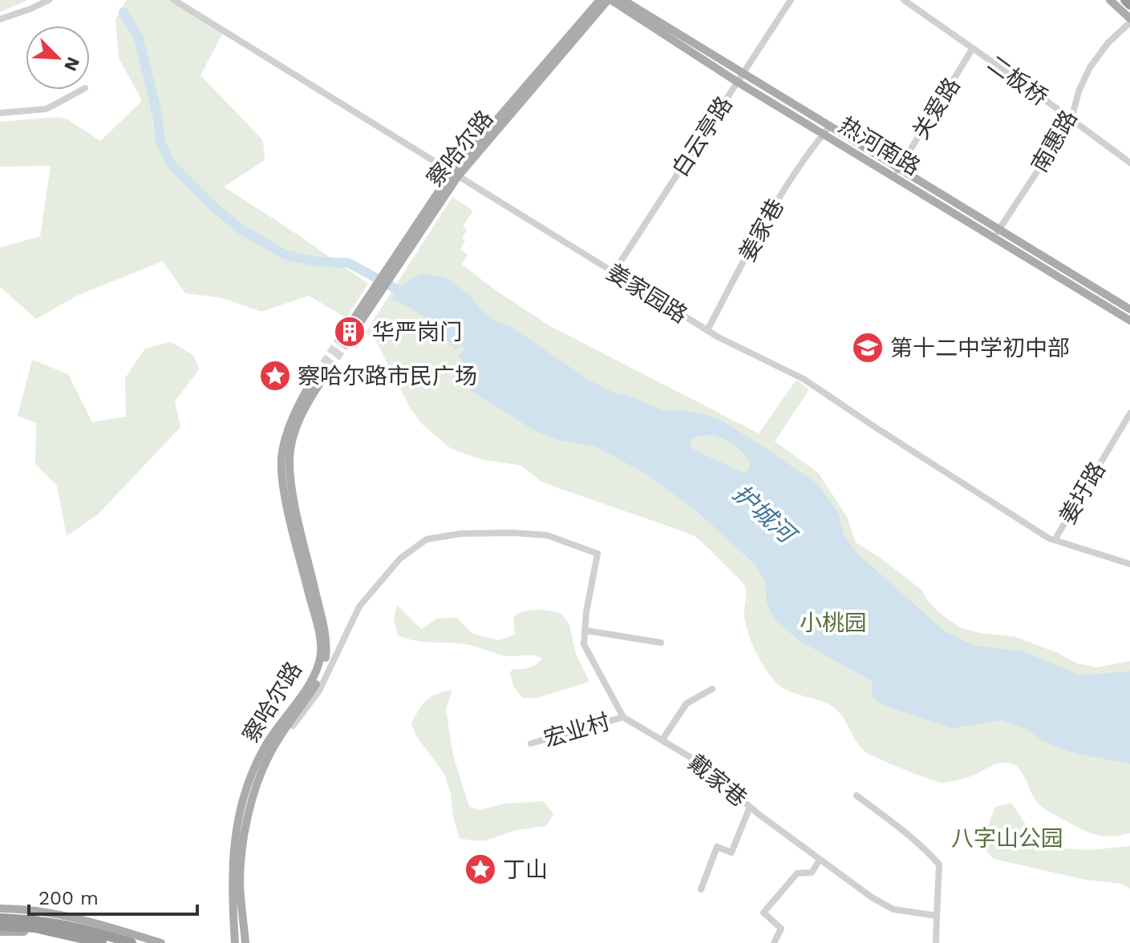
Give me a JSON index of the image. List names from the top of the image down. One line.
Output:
{"streets":{"main road":["热河南路","察哈尔路"],"street":["二板桥","关爱路","白云亭路","南惠路","姜家巷","姜家园路","姜圩路","宏业村","戴家巷"]},"crossings":[["二板桥","关爱路"],["二板桥","南惠路"],["关爱路","热河南路"],["白云亭路","热河南路"],["白云亭路","姜家园路"],["南惠路","热河南路"],["热河南路","察哈尔路"],["热河南路","姜家巷"],["察哈尔路","姜家园路"],["姜家巷","姜家园路"],["姜家园路","姜圩路"],["宏业村","戴家巷"]],"water":["护城河"],"parks":["小桃园","八字山公园"],"places":{"building":["华严岗门"],"school or university":["第十二中学初中部"],"place":["察哈尔路市民广场","丁山"]},"scale_bar":"200 m","north":"bottom right"}
